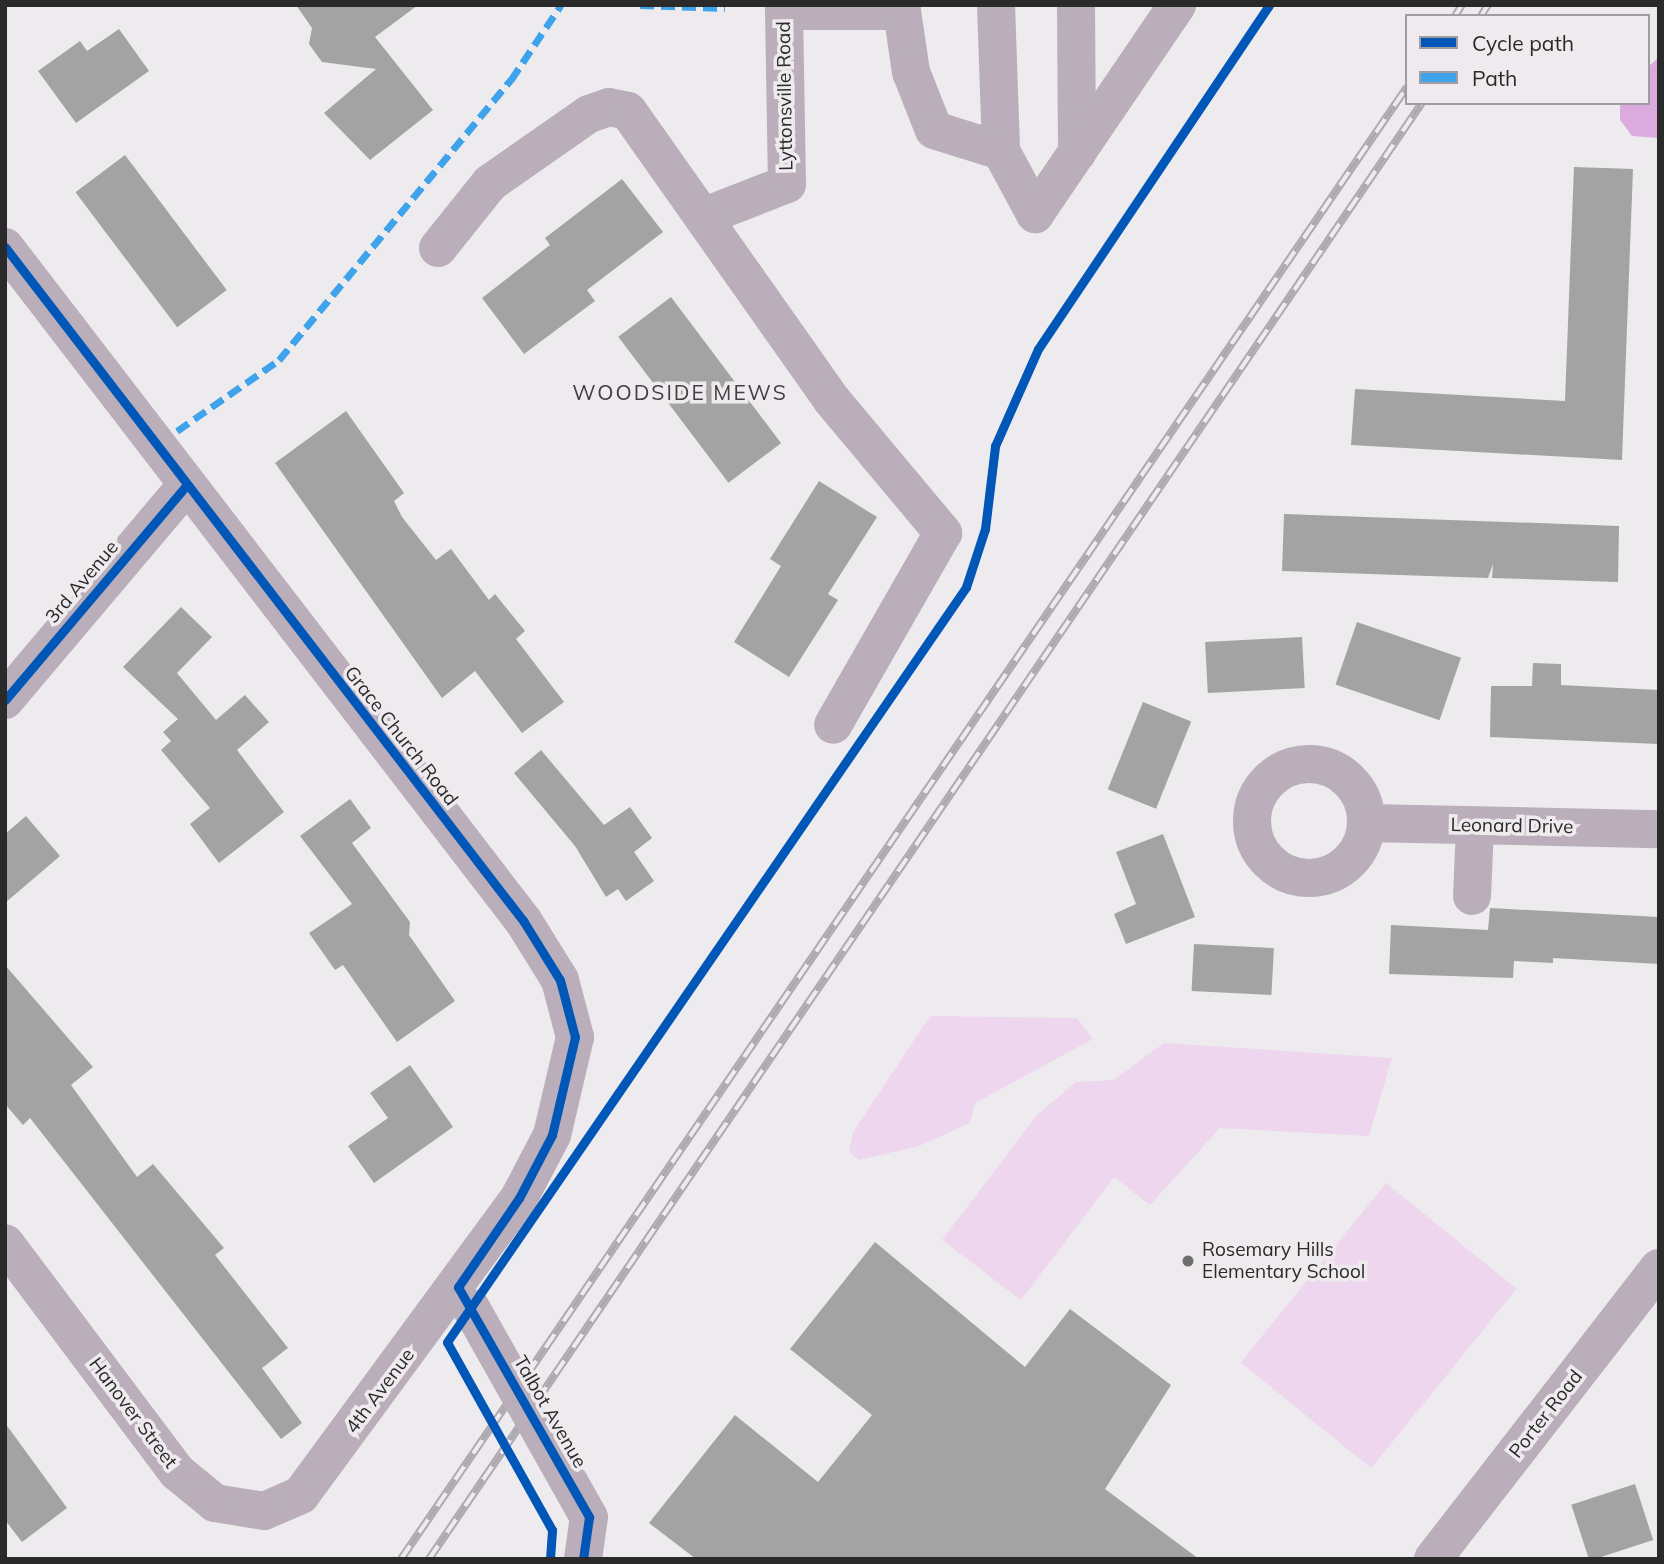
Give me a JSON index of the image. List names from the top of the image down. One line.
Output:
{"streets":{"street":["Lyttonsville Road","3rd Avenue","Grace Church Road","Leonard Drive","4th Avenue","Talbot Avenue","Hanover Street","Porter Road"]},"crossings":[["3rd Avenue","Grace Church Road"],["Grace Church Road","4th Avenue"],["Grace Church Road","Talbot Avenue"],["4th Avenue","Talbot Avenue"],["4th Avenue","Hanover Street"]],"districts":["WOODSIDE MEWS"],"places":["Rosemary Hills Elementary School"],"legend":["Cycle path","Path"]}
